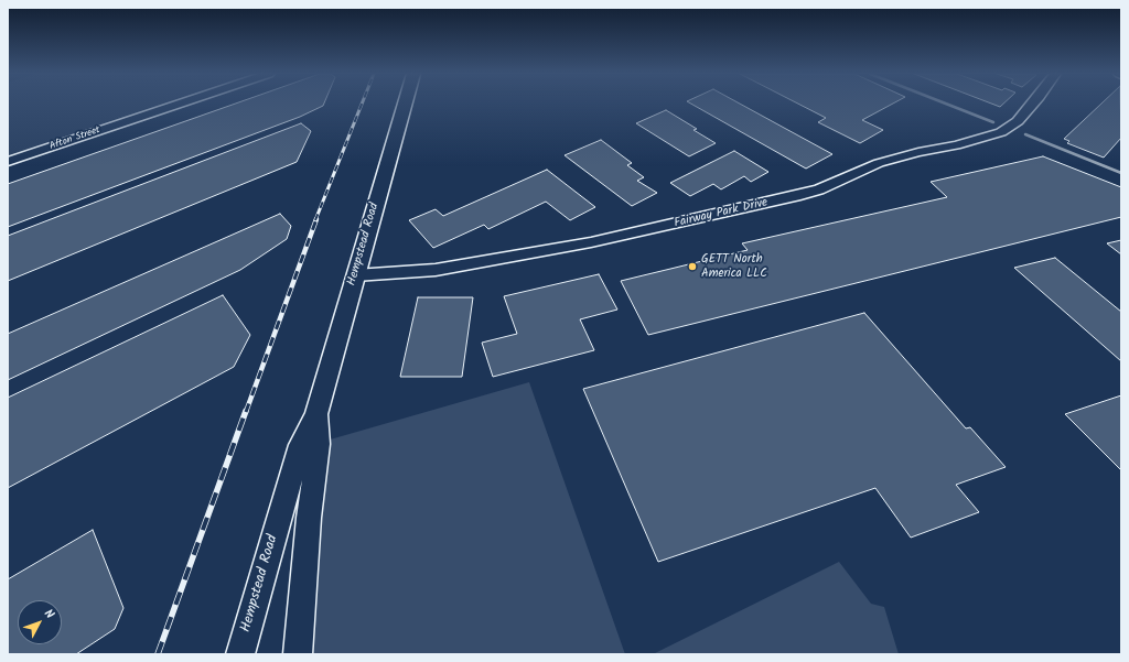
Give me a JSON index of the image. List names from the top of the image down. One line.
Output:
{"streets":{"main road":["Hempstead Road"],"street":["Afton Street","Fairway Park Drive"]},"crossings":[["Fairway Park Drive","Hempstead Road"]],"places":["GETT North America LLC"],"north":"top right"}
